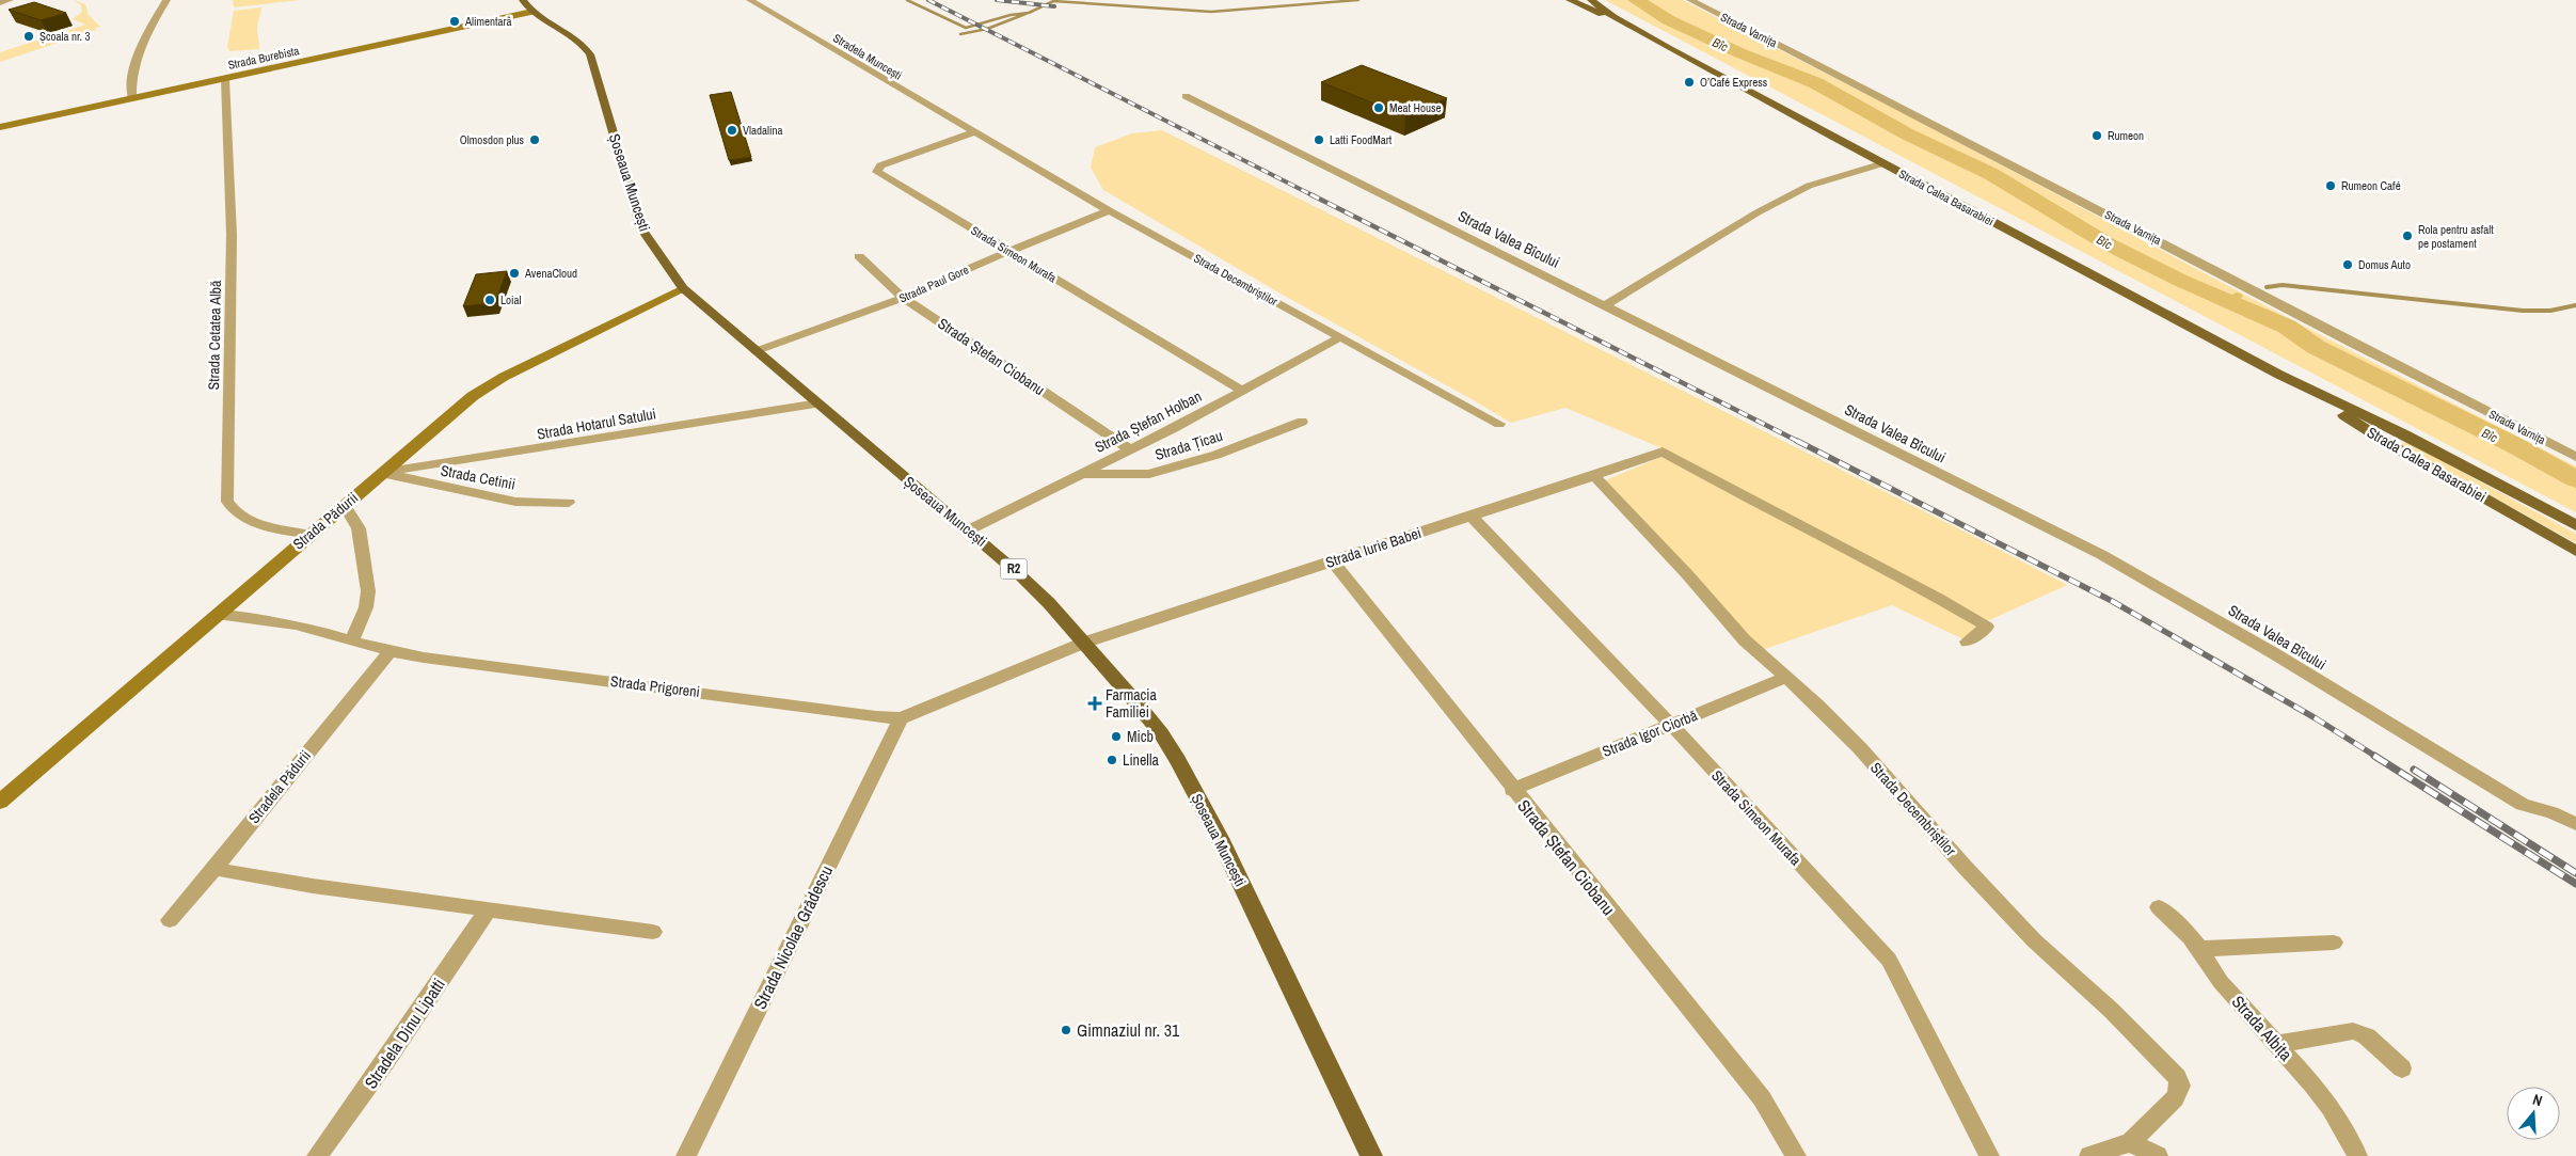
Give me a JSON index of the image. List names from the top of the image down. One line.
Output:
{"streets":{"main road":["Strada Burebista","Șoseaua Muncești","Strada Calea Basarabiei","Strada Pădurii","R2"],"street":["Strada Varnița","Stradela Muncești","Strada Valea Bîcului","Strada Simeon Murafa","Strada Decembriștilor","Strada Paul Gore","Strada Cetatea Albă","Strada Ștefan Ciobanu","Strada Ștefan Holban","Strada Hotarul Satului","Strada Țicau","Strada Cetinii","Strada Iurie Babei","Strada Prigoreni","Strada Igor Ciorbă","Stradela Pădurii","Strada Nicolae Grădescu","Strada Albița","Stradela Dinu Lipatti"]},"crossings":[["Stradela Muncești","Strada Simeon Murafa"],["Stradela Muncești","Strada Decembriștilor"],["Strada Burebista","Șoseaua Muncești"],["Strada Burebista","Strada Cetatea Albă"],["Șoseaua Muncești","Strada Paul Gore"],["Șoseaua Muncești","Strada Ștefan Holban"],["Șoseaua Muncești","Strada Hotarul Satului"],["Șoseaua Muncești","Strada Pădurii"],["Șoseaua Muncești","Strada Iurie Babei"],["Șoseaua Muncești","Strada Prigoreni"],["Strada Simeon Murafa","Strada Decembriștilor"],["Strada Simeon Murafa","Strada Paul Gore"],["Strada Simeon Murafa","Strada Ștefan Holban"],["Strada Simeon Murafa","Strada Iurie Babei"],["Strada Simeon Murafa","Strada Igor Ciorbă"],["Strada Decembriștilor","Strada Paul Gore"],["Strada Decembriștilor","Strada Ștefan Holban"],["Strada Decembriștilor","Strada Iurie Babei"],["Strada Decembriștilor","Strada Igor Ciorbă"],["Strada Paul Gore","Strada Ștefan Ciobanu"],["Strada Cetatea Albă","Strada Pădurii"],["Strada Ștefan Ciobanu","Strada Ștefan Holban"],["Strada Ștefan Ciobanu","Strada Iurie Babei"],["Strada Ștefan Ciobanu","Strada Igor Ciorbă"],["Strada Ștefan Holban","Strada Țicau"],["Strada Hotarul Satului","Strada Cetinii"],["Strada Hotarul Satului","Strada Pădurii"],["Strada Cetinii","Strada Pădurii"],["Strada Pădurii","Strada Prigoreni"],["Strada Iurie Babei","Strada Prigoreni"],["Strada Prigoreni","Stradela Pădurii"],["Strada Prigoreni","Strada Nicolae Grădescu"]],"water":["Bîc"],"places":{"other":["Alimentară","Școala nr. 3","O’Café Express","Meat House","Vladalina","Rumeon","Olmosdon plus","Latti FoodMart","Rumeon Café","Rola pentru asfalt pe postament","Domus Auto","AvenaCloud","Loial","Micb","Linella","Gimnaziul nr. 31"],"health":["Farmacia Familiei"]},"north":"top"}
